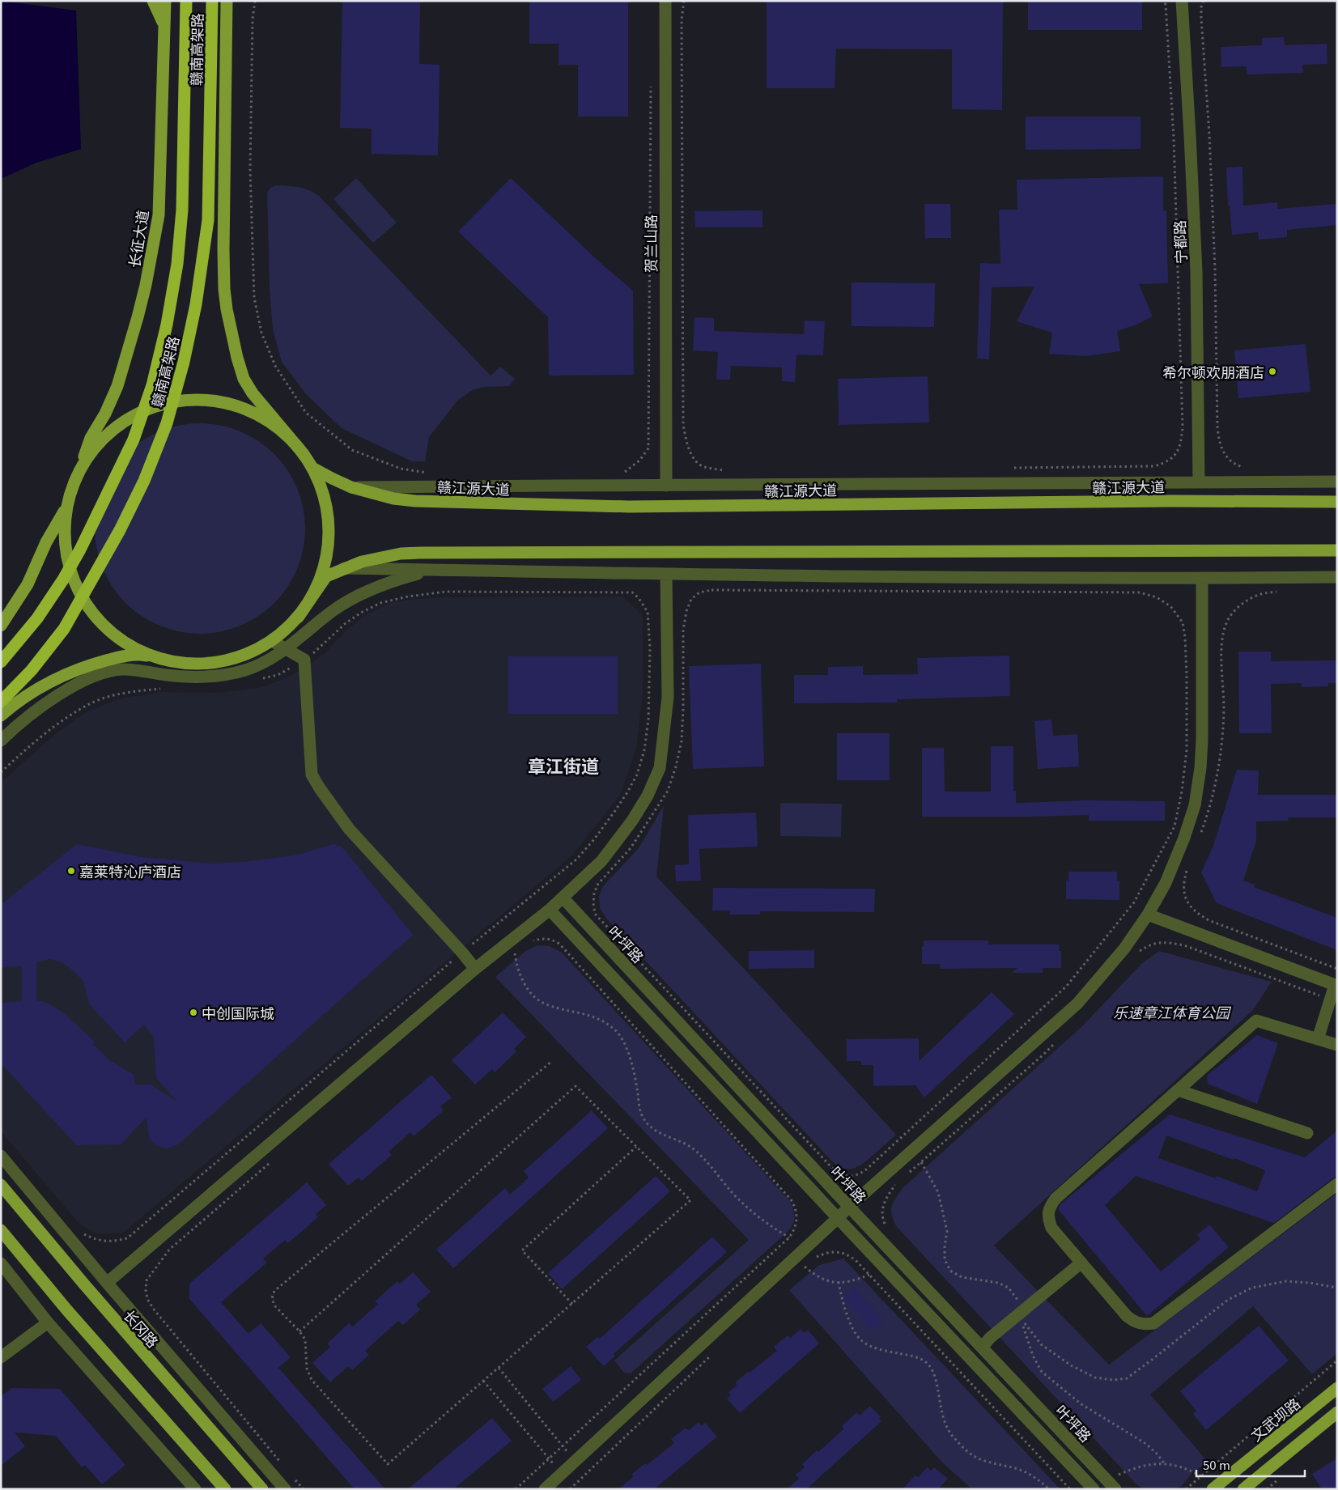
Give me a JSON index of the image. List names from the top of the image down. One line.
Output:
{"streets":{"highway":["赣南高架路"],"main road":["长征大道","赣江源大道","长冈路","文武坝路"],"street":["宁都路","贺兰山路","叶坪路"]},"districts":["章江街道"],"parks":["乐速章江体育公园"],"places":["希尔顿欢朋酒店","嘉莱特沁庐酒店","中创国际城"],"scale_bar":"50 m"}
